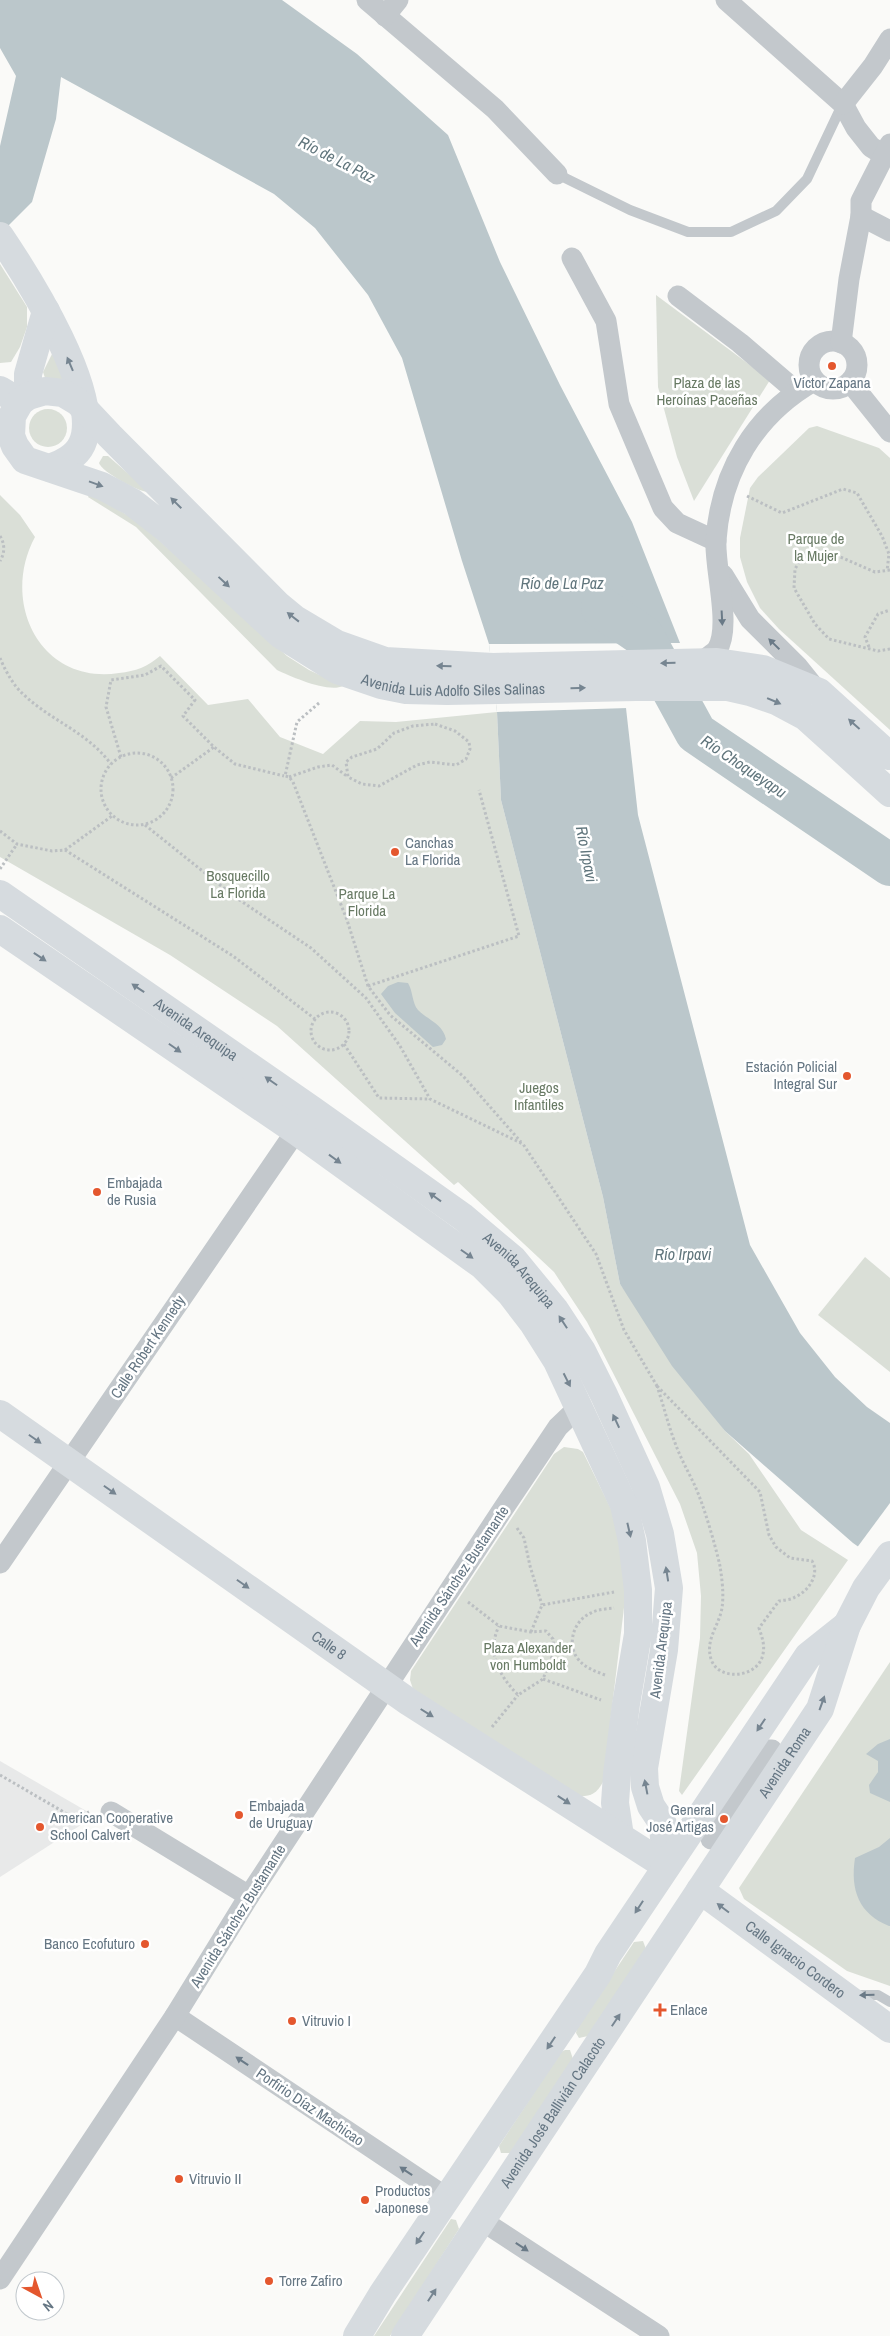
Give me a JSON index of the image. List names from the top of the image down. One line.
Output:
{"streets":{"main road":["Avenida Luis Adolfo Siles Salinas","Avenida Arequipa","Calle 8","Avenida Roma","Calle Ignacio Cordero","Avenida José Ballivián Calacoto"],"street":["Calle Robert Kennedy","Avenida Sánchez Bustamante","Porfirio Díaz Machicao"]},"crossings":[["Avenida Arequipa","Calle Robert Kennedy"],["Avenida Arequipa","Avenida Sánchez Bustamante"],["Avenida Arequipa","Calle 8"],["Avenida Arequipa","Avenida Roma"],["Avenida Arequipa","Calle Ignacio Cordero"],["Calle Robert Kennedy","Calle 8"],["Avenida Sánchez Bustamante","Calle 8"],["Avenida Sánchez Bustamante","Porfirio Díaz Machicao"],["Calle 8","Avenida Roma"],["Calle 8","Calle Ignacio Cordero"],["Avenida Roma","Calle Ignacio Cordero"],["Avenida Roma","Avenida José Ballivián Calacoto"],["Calle Ignacio Cordero","Avenida José Ballivián Calacoto"]],"one_way":["Calle 8","Calle Ignacio Cordero","Porfirio Díaz Machicao"],"water":["Río de La Paz","Río Choqueyapu","Río Irpavi"],"parks":["Plaza de las Heroínas Paceñas","Parque de la Mujer","Bosquecillo La Florida","Parque La Florida","Juegos Infantiles","Plaza Alexander von Humboldt"],"places":{"other":["Víctor Zapana","Canchas La Florida","Estación Policial Integral Sur","Embajada de Rusia","Embajada de Uruguay","General José Artigas","American Cooperative School Calvert","Banco Ecofuturo","Vitruvio I","Vitruvio II","Productos Japonese","Torre Zafiro"],"health":["Enlace"]},"north":"bottom right"}
